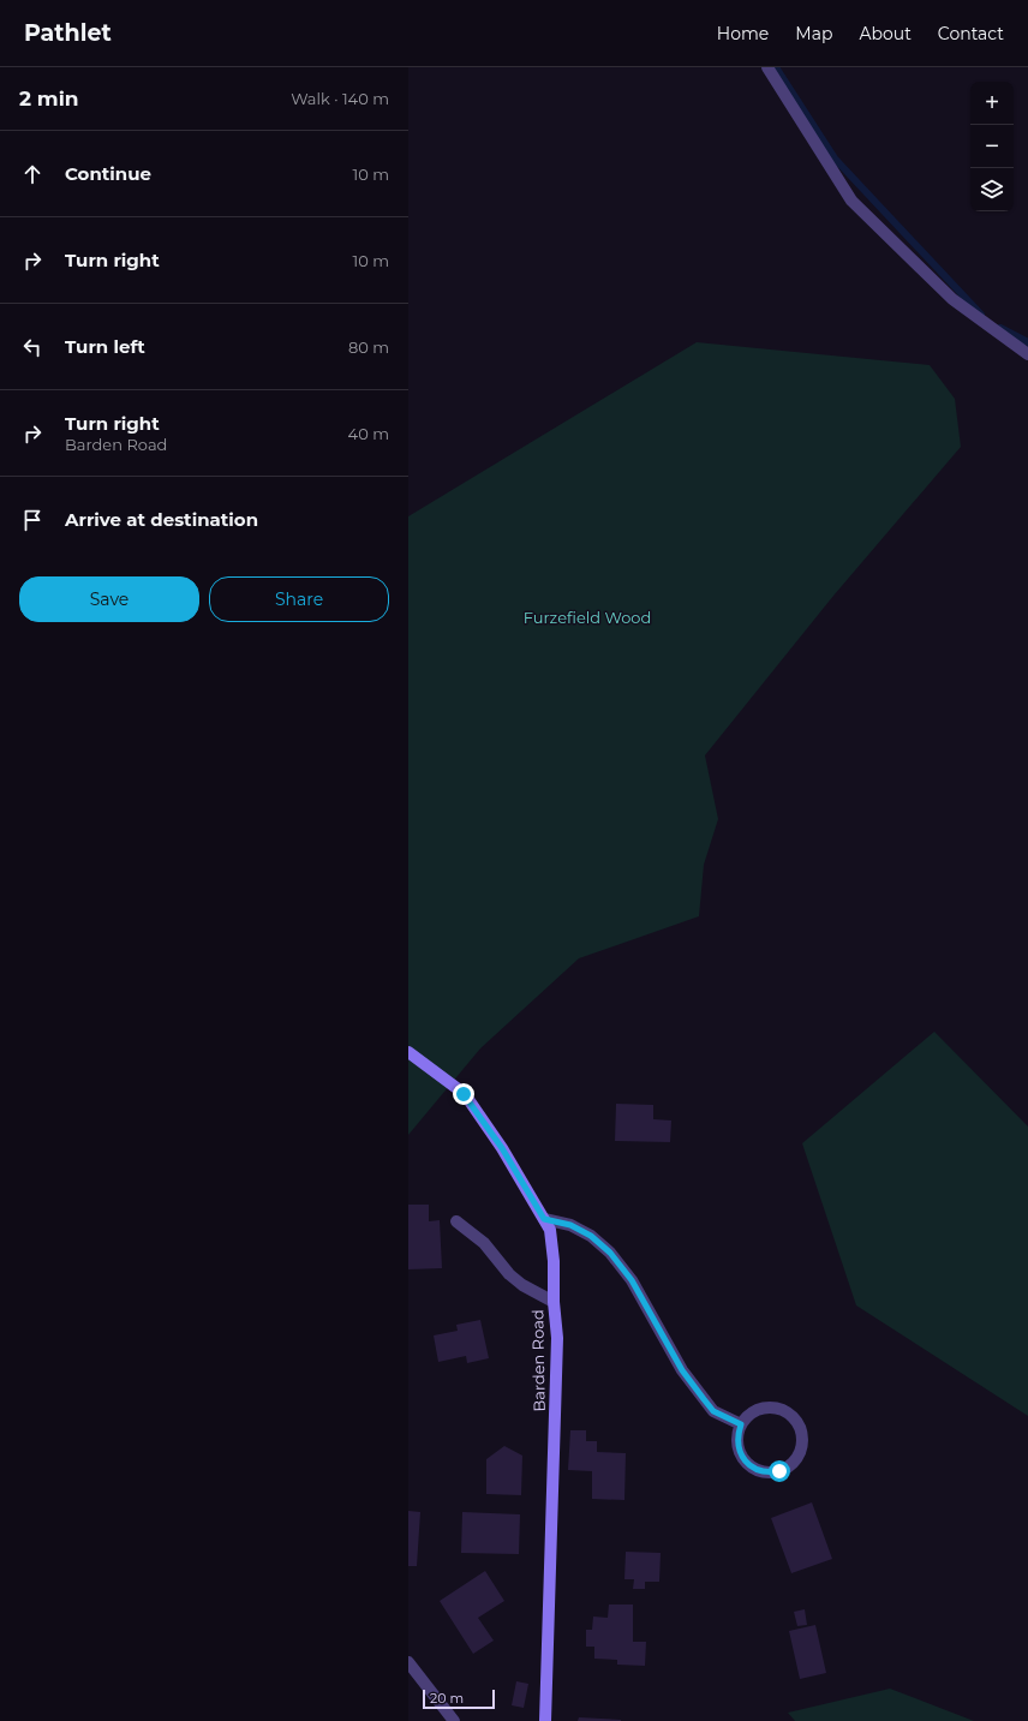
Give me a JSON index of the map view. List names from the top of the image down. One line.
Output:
{"streets":{"street":["Barden Road"]},"parks":["Furzefield Wood"],"scale_bar":"20 m","page":{"header":"Pathlet","nav":["Home","Map","About","Contact"],"heading":["2 min","Walk · 140 m"],"map_buttons":["+","−"],"list":[["Continue","10 m"],["Turn right","10 m"],["Turn left","80 m"],["Turn right","Barden Road","40 m"],"Arrive at destination"],"buttons":["Save","Share"],"scale":"20 m"}}
